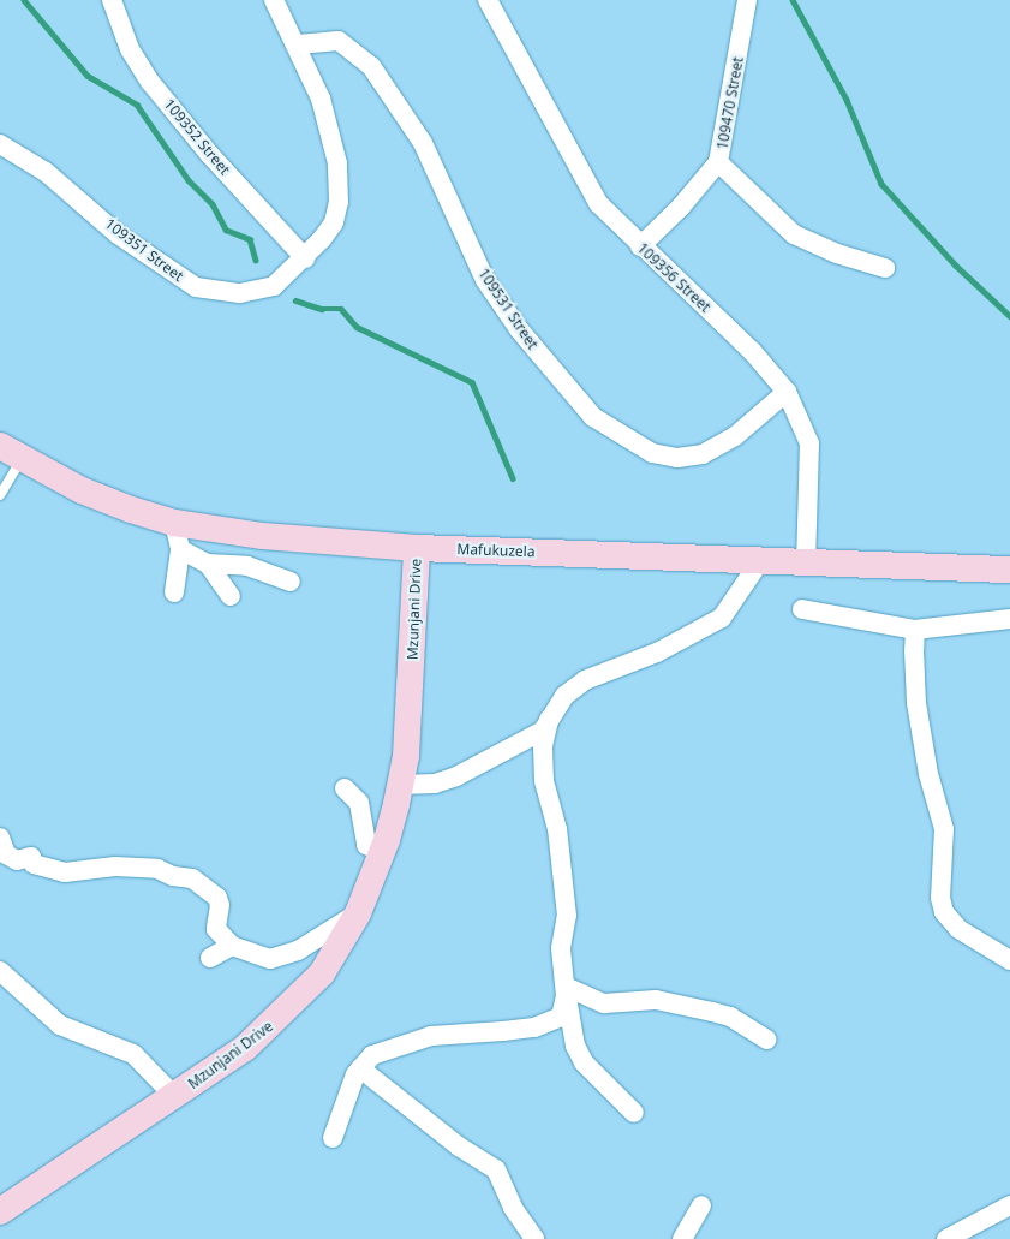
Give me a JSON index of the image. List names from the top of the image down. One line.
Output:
{"streets":{"main road":["Mafukuzela","Mzunjani Drive"],"street":["109470 Street","109352 Street","109351 Street","109356 Street","109531 Street"]},"crossings":[["109470 Street","109356 Street"],["109352 Street","109351 Street"],["109351 Street","109531 Street"],["109356 Street","109531 Street"],["109356 Street","Mafukuzela"],["Mafukuzela","Mzunjani Drive"]]}
